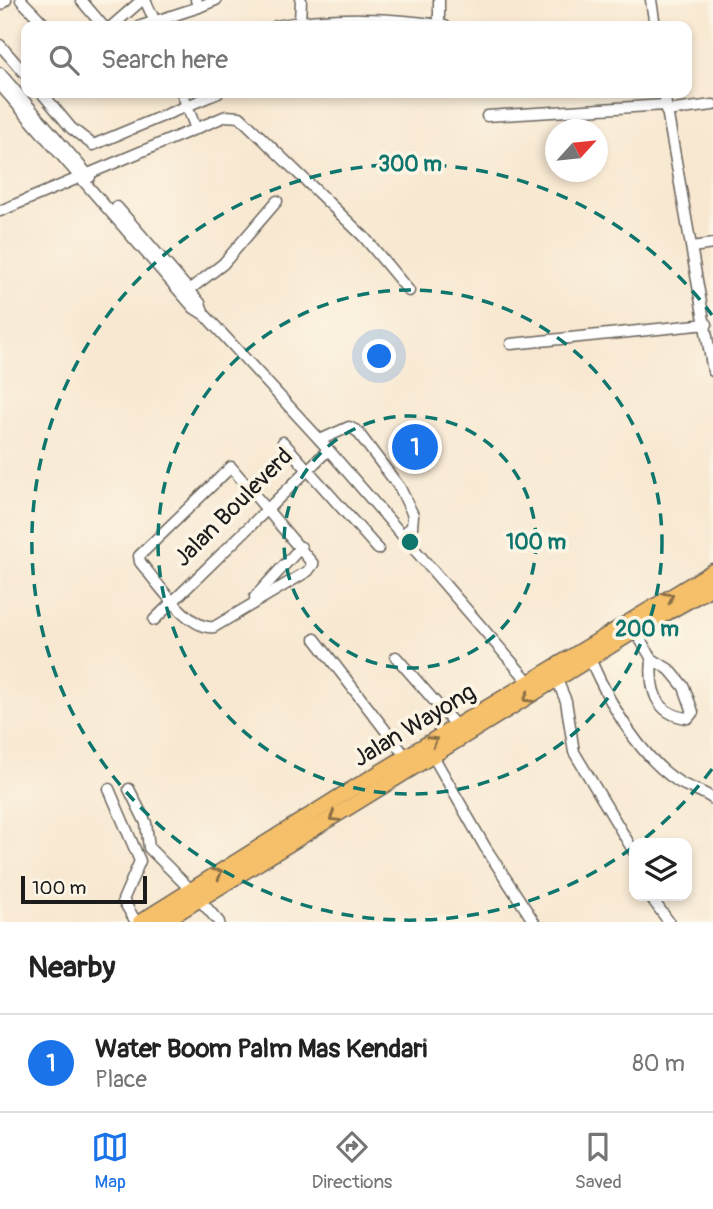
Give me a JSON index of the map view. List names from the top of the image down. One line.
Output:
{"streets":{"main road":["Jalan Wayong"],"street":["Jalan Bouleverd"]},"scale_bar":"100 m","north":"top right","page":{"search":"Search here","pins":"1","scale":"100 m","heading":"Nearby","list":[{"mark":"1","name":"Water Boom Palm Mas Kendari","note":"Place","value":"80 m"}],"nav":["Map","Directions","Saved"]},"rings":["300 m","100 m","200 m"]}
